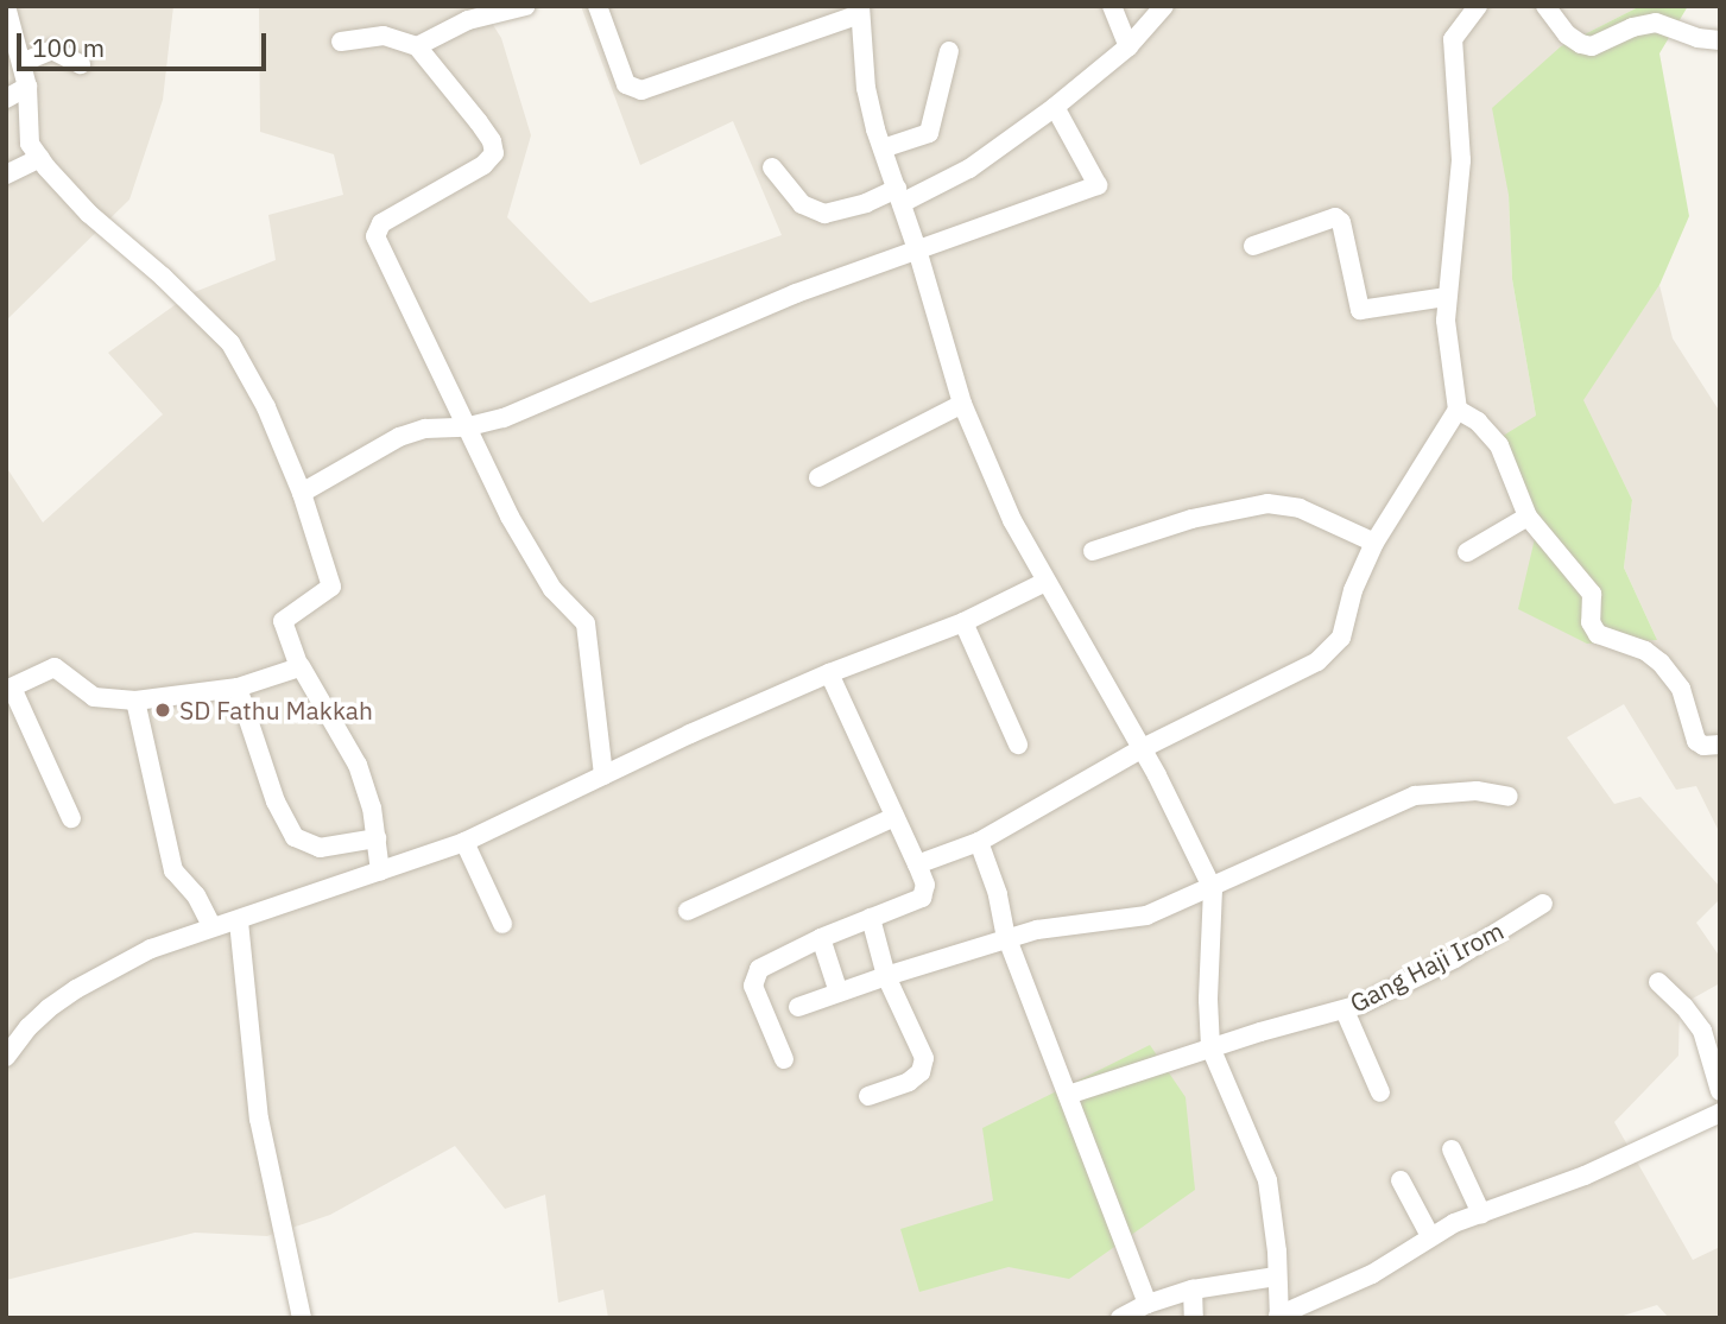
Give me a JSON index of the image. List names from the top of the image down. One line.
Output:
{"streets":{"street":["Gang Haji Irom"]},"places":["SD Fathu Makkah"],"scale_bar":"100 m"}
